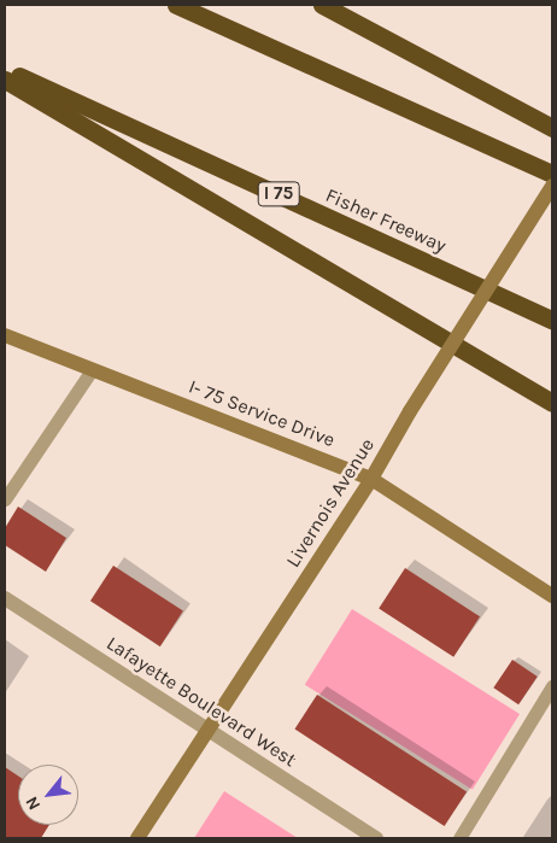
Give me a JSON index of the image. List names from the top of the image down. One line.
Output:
{"streets":{"highway":["I 75","Fisher Freeway"],"main road":["I- 75 Service Drive","Livernois Avenue"],"street":["Lafayette Boulevard West"]},"crossings":[["I- 75 Service Drive","Livernois Avenue"],["Livernois Avenue","Lafayette Boulevard West"]],"north":"bottom left"}
